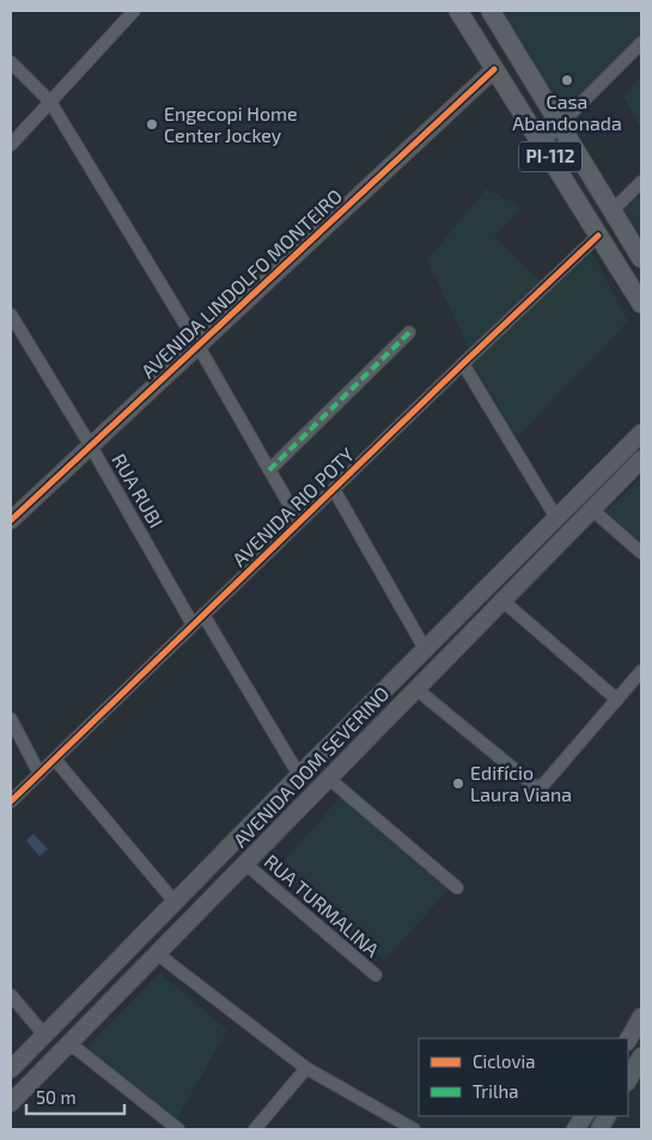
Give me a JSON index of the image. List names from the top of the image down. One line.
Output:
{"streets":{"main road":["PI-112","AVENIDA LINDOLFO MONTEIRO","AVENIDA DOM SEVERINO"],"street":["RUA RUBI","AVENIDA RIO POTY","RUA TURMALINA"]},"crossings":[["PI-112","AVENIDA LINDOLFO MONTEIRO"],["PI-112","AVENIDA RIO POTY"],["AVENIDA LINDOLFO MONTEIRO","RUA RUBI"],["RUA RUBI","AVENIDA RIO POTY"],["AVENIDA DOM SEVERINO","RUA TURMALINA"]],"places":["Casa Abandonada","Engecopi Home Center Jockey","Edifício Laura Viana"],"legend":["Ciclovia","Trilha"],"scale_bar":"50 m"}
